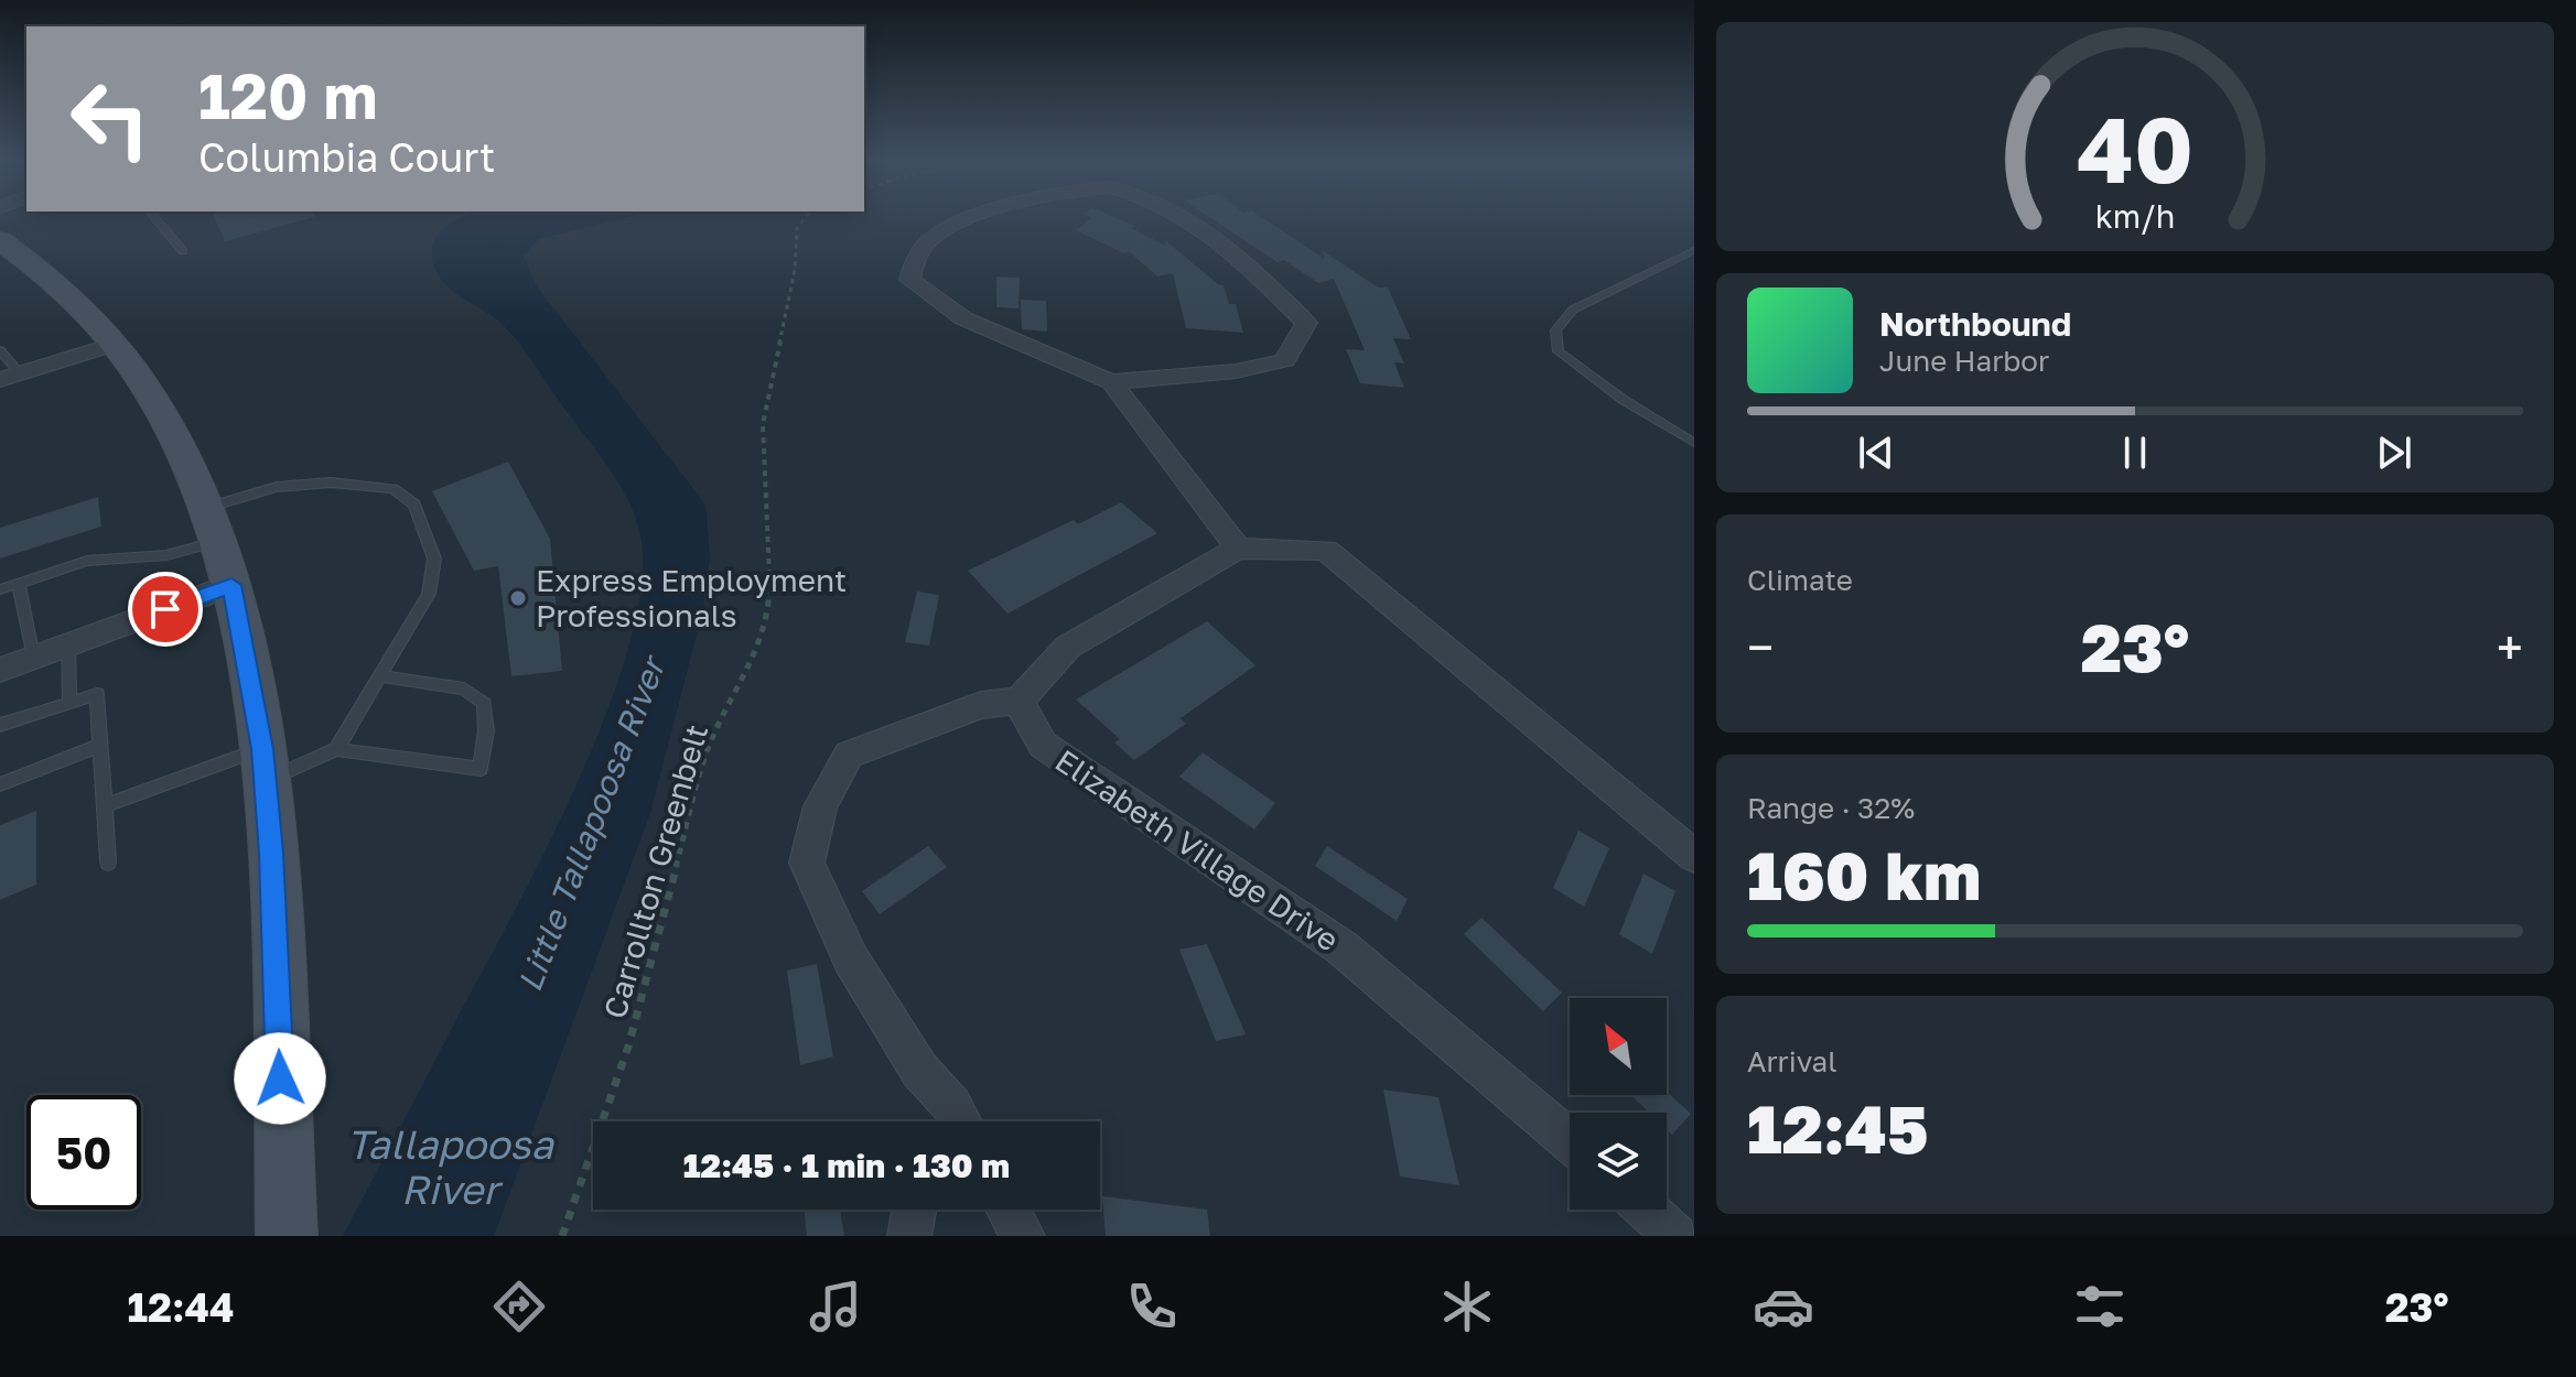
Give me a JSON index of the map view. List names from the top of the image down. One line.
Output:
{"streets":{"street":["Elizabeth Village Drive"],"path":["Carrollton Greenbelt"]},"water":["Little Tallapoosa River","Tallapoosa River"],"places":["Express Employment Professionals"],"north":"top left","page":{"turn":["120 m","Columbia Court"],"song":["Northbound","June Harbor"],"tile":["Climate",["Range · 32%","160 km"],["Arrival","12:45"]],"heat":["−","23°","+"],"limit":"50","trip":"12:45 · 1 min · 130 m","tabs":["12:44","23°"],"gauge":["40","km/h"]}}
